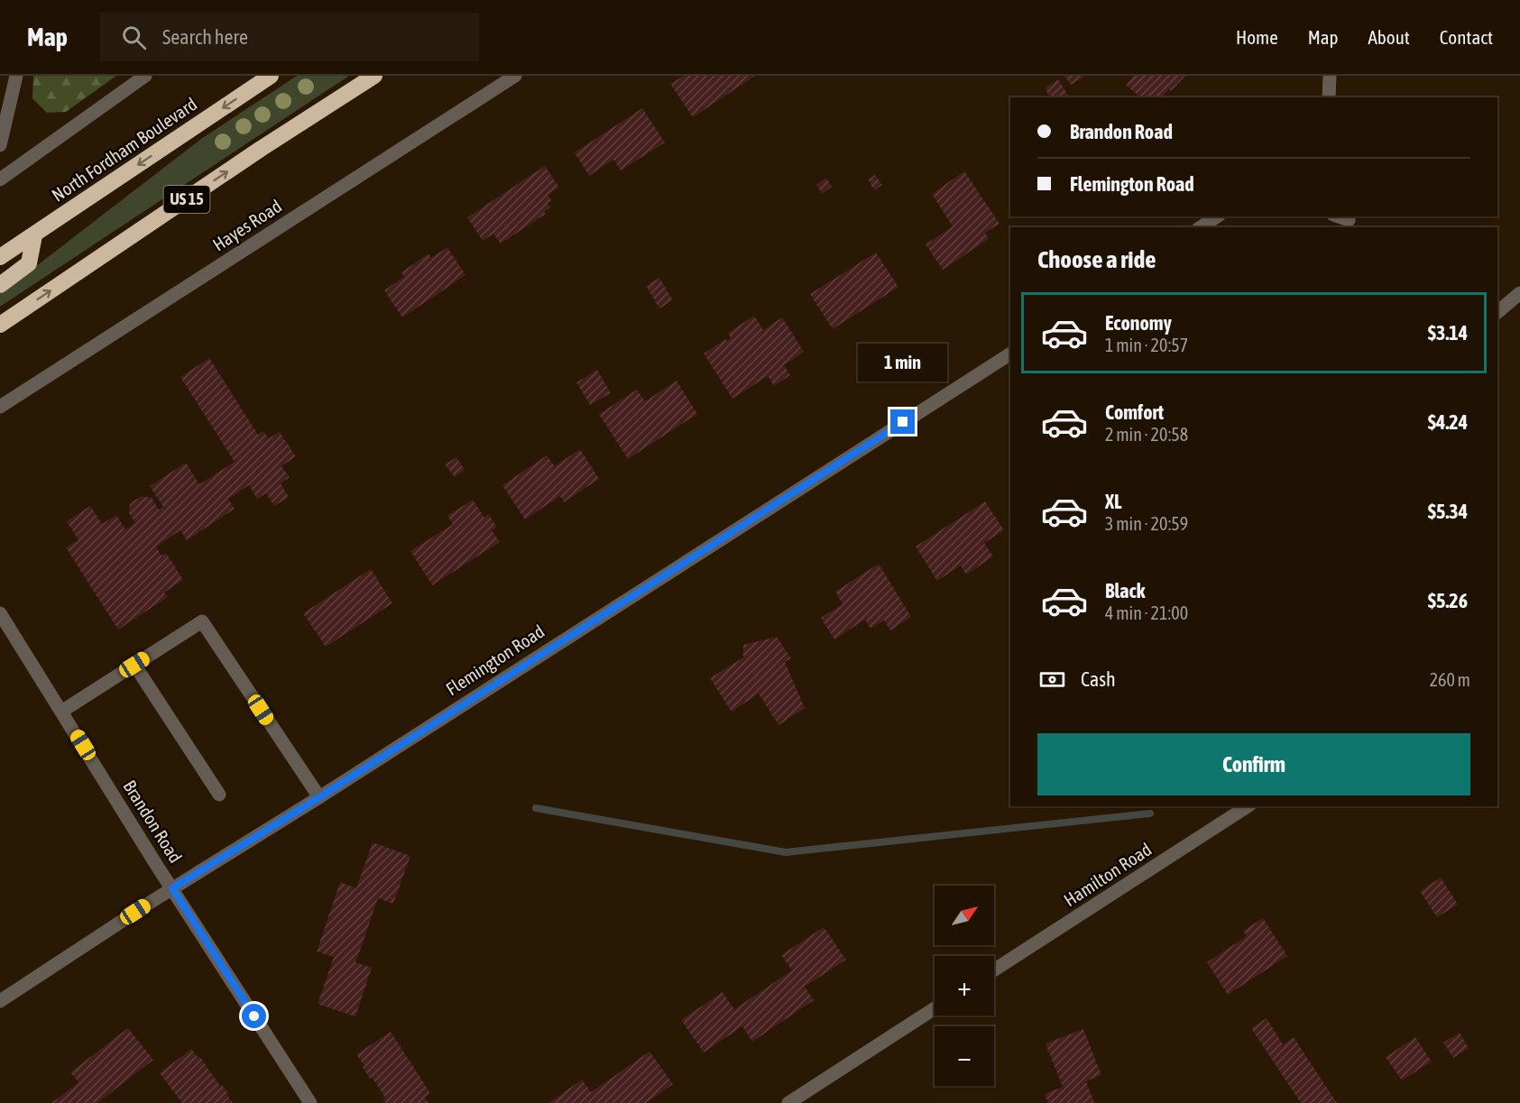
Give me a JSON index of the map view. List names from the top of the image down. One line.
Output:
{"streets":{"highway":["North Fordham Boulevard","US 15"],"street":["Hayes Road","Flemington Road","Brandon Road","Hamilton Road"]},"crossings":[["Flemington Road","Brandon Road"]],"north":"top right","page":{"header":"Map","search":"Search here","nav":["Home","Map","About","Contact"],"banner":["Brandon Road","Flemington Road"],"heading":"Choose a ride","list":[{"name":"Economy","note":"1 min · 20:57","value":"$3.14"},{"name":"Comfort","note":"2 min · 20:58","value":"$4.24"},{"name":"XL","note":"3 min · 20:59","value":"$5.34"},{"name":"Black","note":"4 min · 21:00","value":"$5.26"}],"bubble":"1 min","pay":["Cash","260 m"],"buttons":"Confirm","map_buttons":["+","−"]}}
